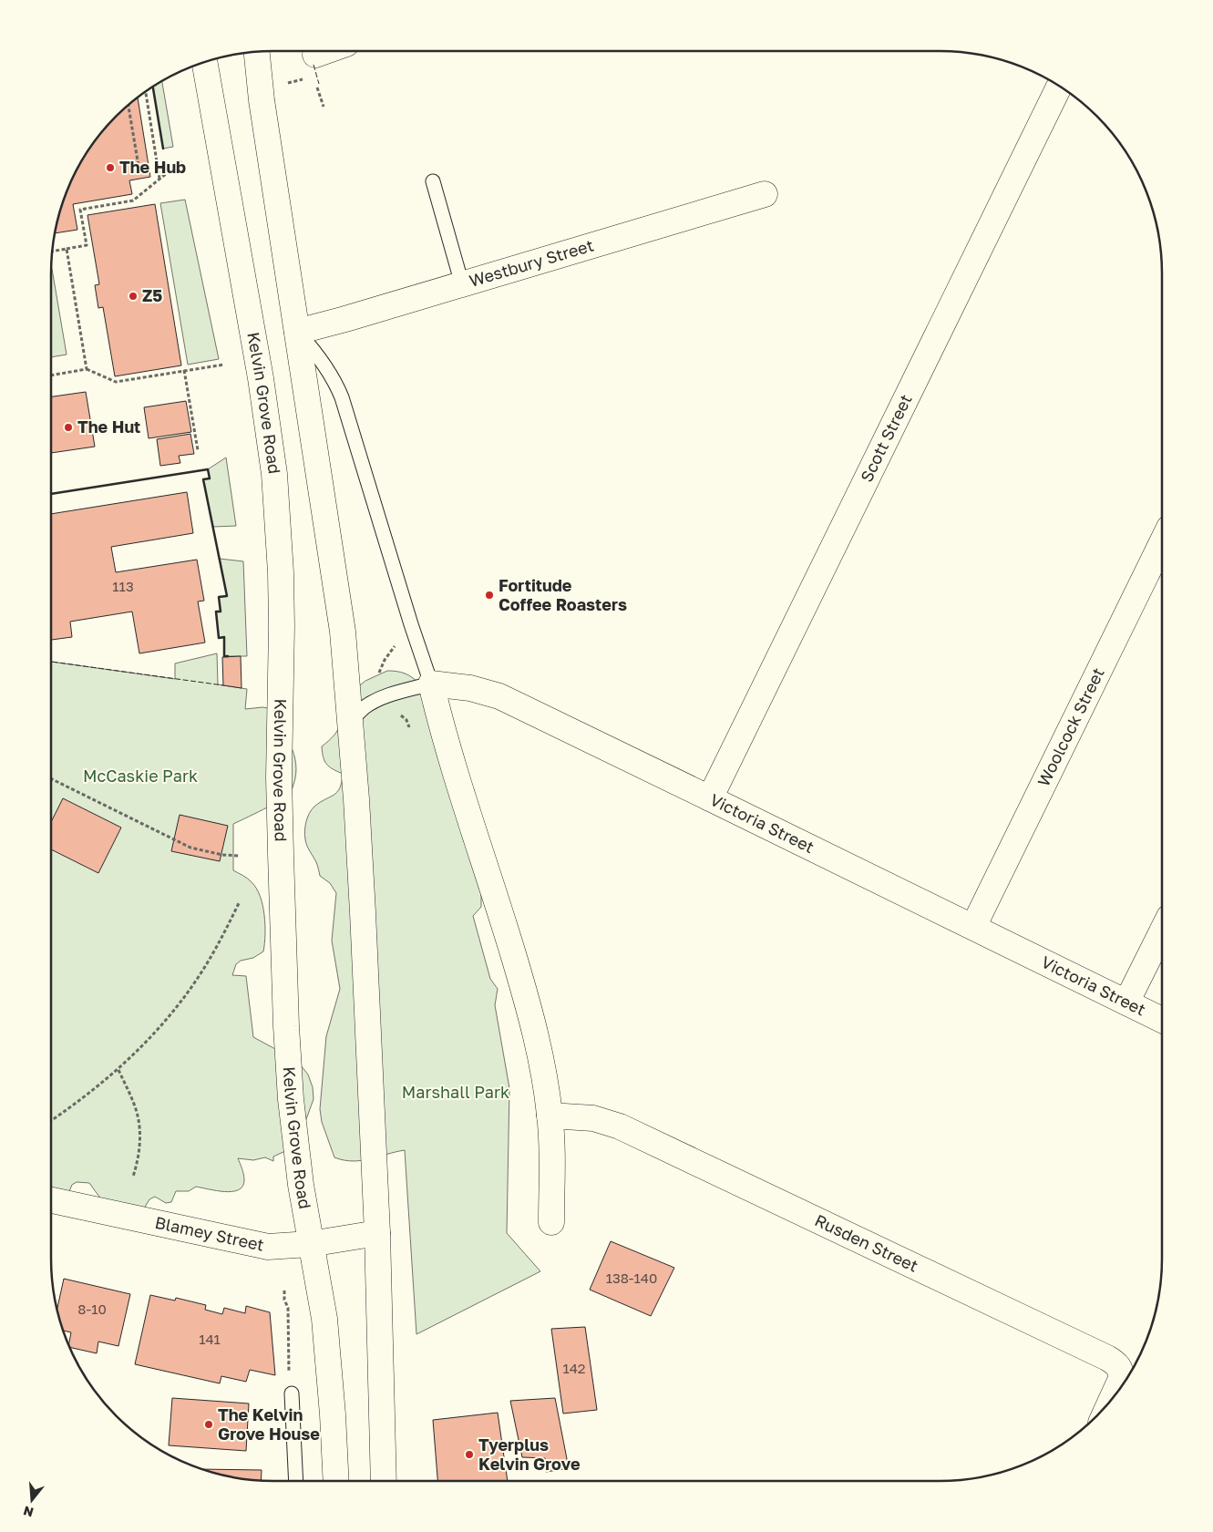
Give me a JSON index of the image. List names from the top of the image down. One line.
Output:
{"streets":{"street":["Westbury Street","Kelvin Grove Road","Scott Street","Woolcock Street","Victoria Street","Blamey Street","Rusden Street"]},"crossings":[["Kelvin Grove Road","Blamey Street"],["Scott Street","Victoria Street"],["Woolcock Street","Victoria Street"]],"parks":["McCaskie Park","Marshall Park"],"places":["The Hub","Z5","The Hut","Fortitude Coffee Roasters","The Kelvin Grove House","Tyerplus Kelvin Grove"],"house_numbers":["113","138-140","8-10","141","142"],"north":"bottom"}
